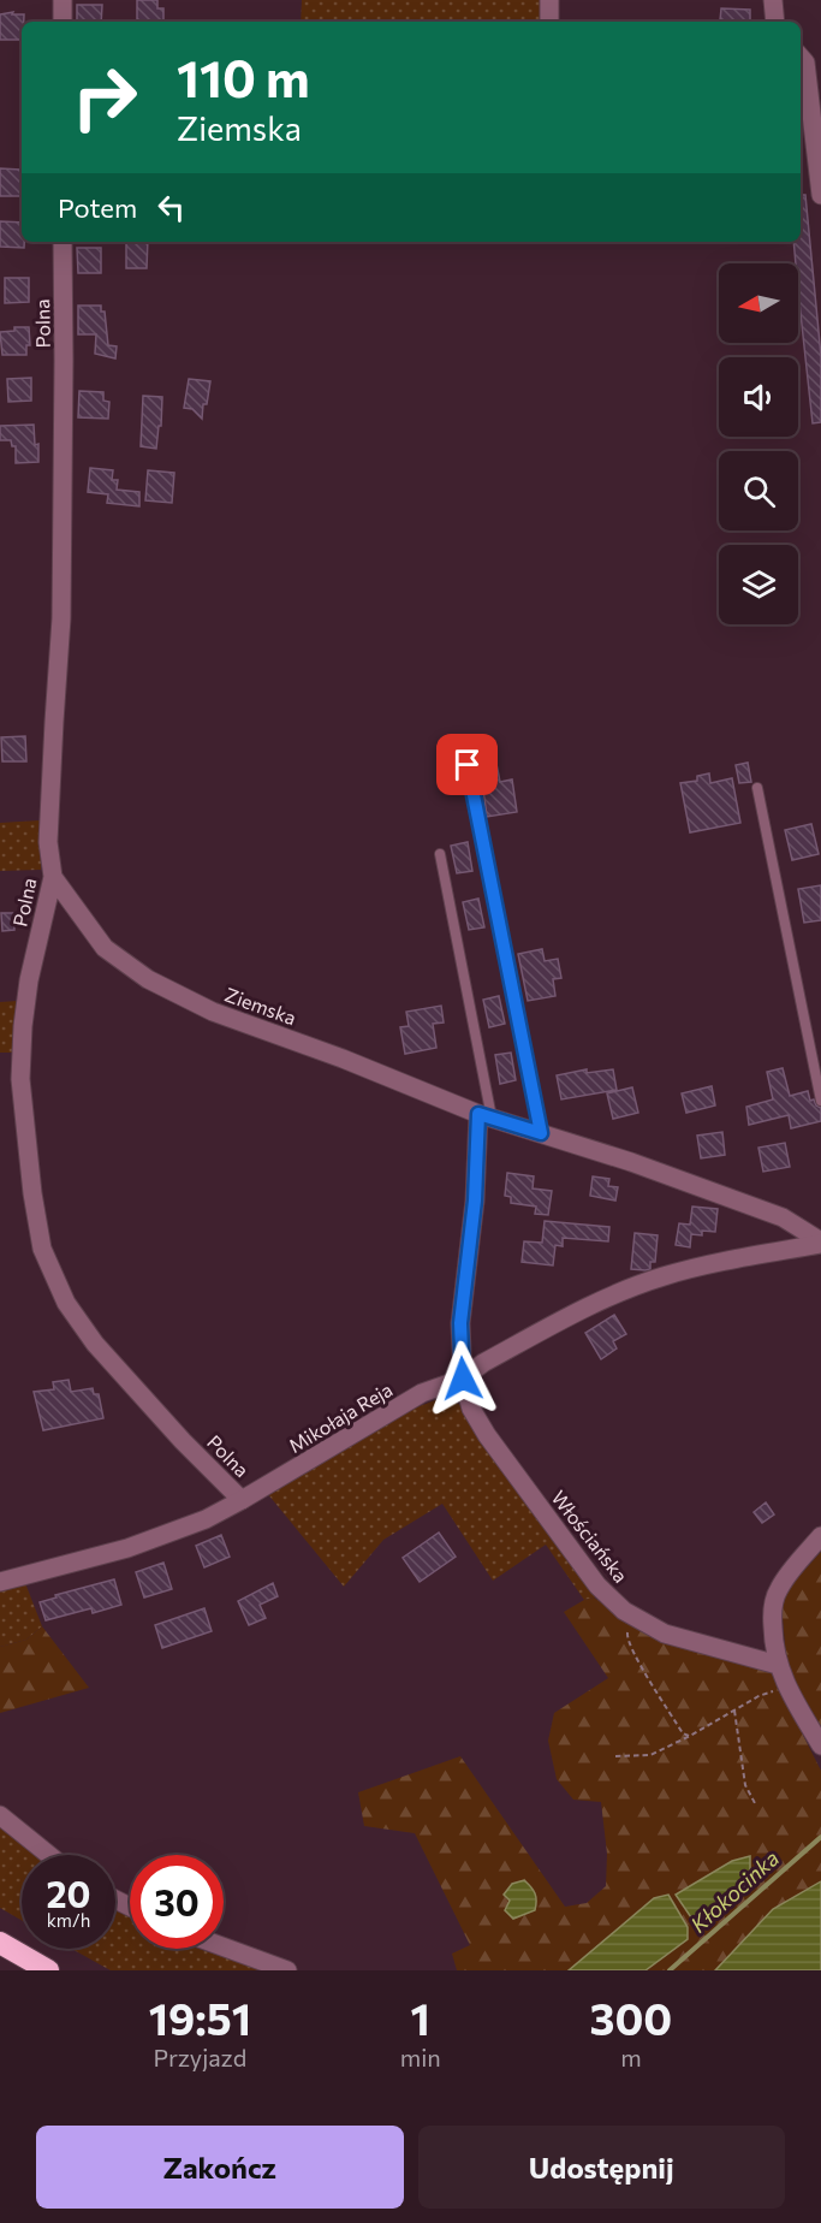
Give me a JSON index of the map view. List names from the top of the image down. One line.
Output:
{"streets":{"street":["Polna","Ziemska","Mikołaja Reja","Włościańska"]},"crossings":[["Polna","Ziemska"],["Polna","Mikołaja Reja"],["Ziemska","Mikołaja Reja"],["Ziemska","Włościańska"],["Mikołaja Reja","Włościańska"]],"water":["Kłokocinka"],"north":"left","page":{"turn":["110 m","Ziemska"],"then":"Potem","speed":"20 km/h","limit":"30","eta":["19:51","Przyjazd","1","min","300","m"],"buttons":["Zakończ","Udostępnij"]}}
